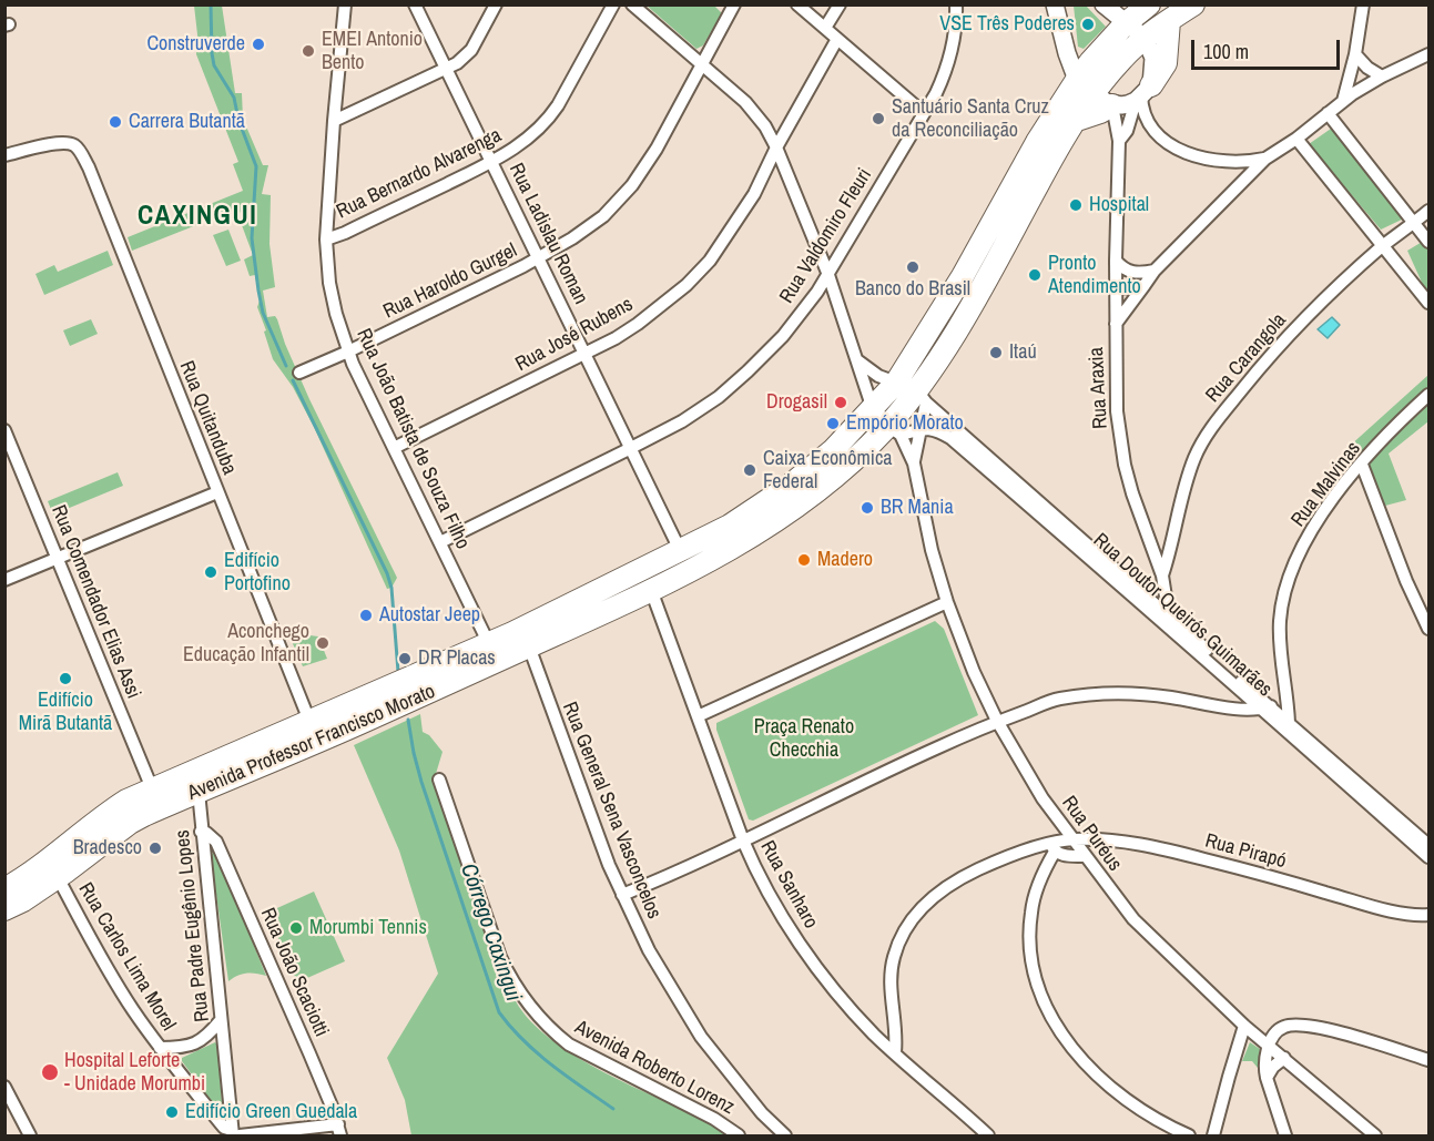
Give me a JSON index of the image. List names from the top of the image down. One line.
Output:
{"streets":{"highway":["Avenida Professor Francisco Morato"],"street":["Rua Bernardo Alvarenga","Rua Ladislau Roman","Rua Valdomiro Fleuri","Rua Haroldo Gurgel","Rua José Rubens","Rua Carangola","Rua Araxia","Rua Quitanduba","Rua João Batista de Souza Filho","Rua Malvinas","Rua Comendador Elias Assi","Rua Doutor Queirós Guimarães","Rua General Sena Vasconcelos","Rua Puréus","Rua Pirapó","Rua Sanharo","Rua Padre Eugênio Lopes","Rua Carlos Lima Morel","Rua João Scaciotti","Avenida Roberto Lorenz"]},"crossings":[["Rua Bernardo Alvarenga","Rua Ladislau Roman"],["Rua Bernardo Alvarenga","Rua João Batista de Souza Filho"],["Rua Ladislau Roman","Rua Valdomiro Fleuri"],["Rua Ladislau Roman","Rua Haroldo Gurgel"],["Rua Ladislau Roman","Rua José Rubens"],["Rua Ladislau Roman","Avenida Professor Francisco Morato"],["Rua Valdomiro Fleuri","Rua João Batista de Souza Filho"],["Rua Valdomiro Fleuri","Rua Puréus"],["Rua Haroldo Gurgel","Rua João Batista de Souza Filho"],["Rua Haroldo Gurgel","Rua Puréus"],["Rua José Rubens","Rua João Batista de Souza Filho"],["Rua José Rubens","Rua Puréus"],["Rua Carangola","Rua Araxia"],["Rua Carangola","Rua Doutor Queirós Guimarães"],["Rua Araxia","Rua Doutor Queirós Guimarães"],["Rua Quitanduba","Avenida Professor Francisco Morato"],["Rua João Batista de Souza Filho","Avenida Professor Francisco Morato"],["Rua Malvinas","Rua Doutor Queirós Guimarães"],["Rua Comendador Elias Assi","Avenida Professor Francisco Morato"],["Rua Doutor Queirós Guimarães","Avenida Professor Francisco Morato"],["Rua Doutor Queirós Guimarães","Rua Puréus"],["Avenida Professor Francisco Morato","Rua General Sena Vasconcelos"],["Avenida Professor Francisco Morato","Rua Puréus"],["Avenida Professor Francisco Morato","Rua Sanharo"],["Avenida Professor Francisco Morato","Rua Padre Eugênio Lopes"],["Avenida Professor Francisco Morato","Rua Carlos Lima Morel"],["Rua General Sena Vasconcelos","Avenida Roberto Lorenz"],["Rua Puréus","Rua Pirapó"],["Rua Pirapó","Rua Sanharo"],["Rua Padre Eugênio Lopes","Rua Carlos Lima Morel"],["Rua Padre Eugênio Lopes","Rua João Scaciotti"]],"districts":["CAXINGUI"],"water":["Córrego Caxingui"],"parks":["Praça Renato Checchia"],"places":["VSE Três Poderes","Construverde","EMEI Antonio Bento","Santuário Santa Cruz da Reconciliação","Carrera Butantã","Hospital","Banco do Brasil","Pronto Atendimento","Itaú","Drogasil","Empório Morato","Caixa Econômica Federal","BR Mania","Madero","Edifício Portofino","Autostar Jeep","Aconchego Educação Infantil","DR Placas","Edifício Mirã Butantã","Bradesco","Morumbi Tennis","Hospital Leforte - Unidade Morumbi","Edifício Green Guedala"],"scale_bar":"100 m"}
